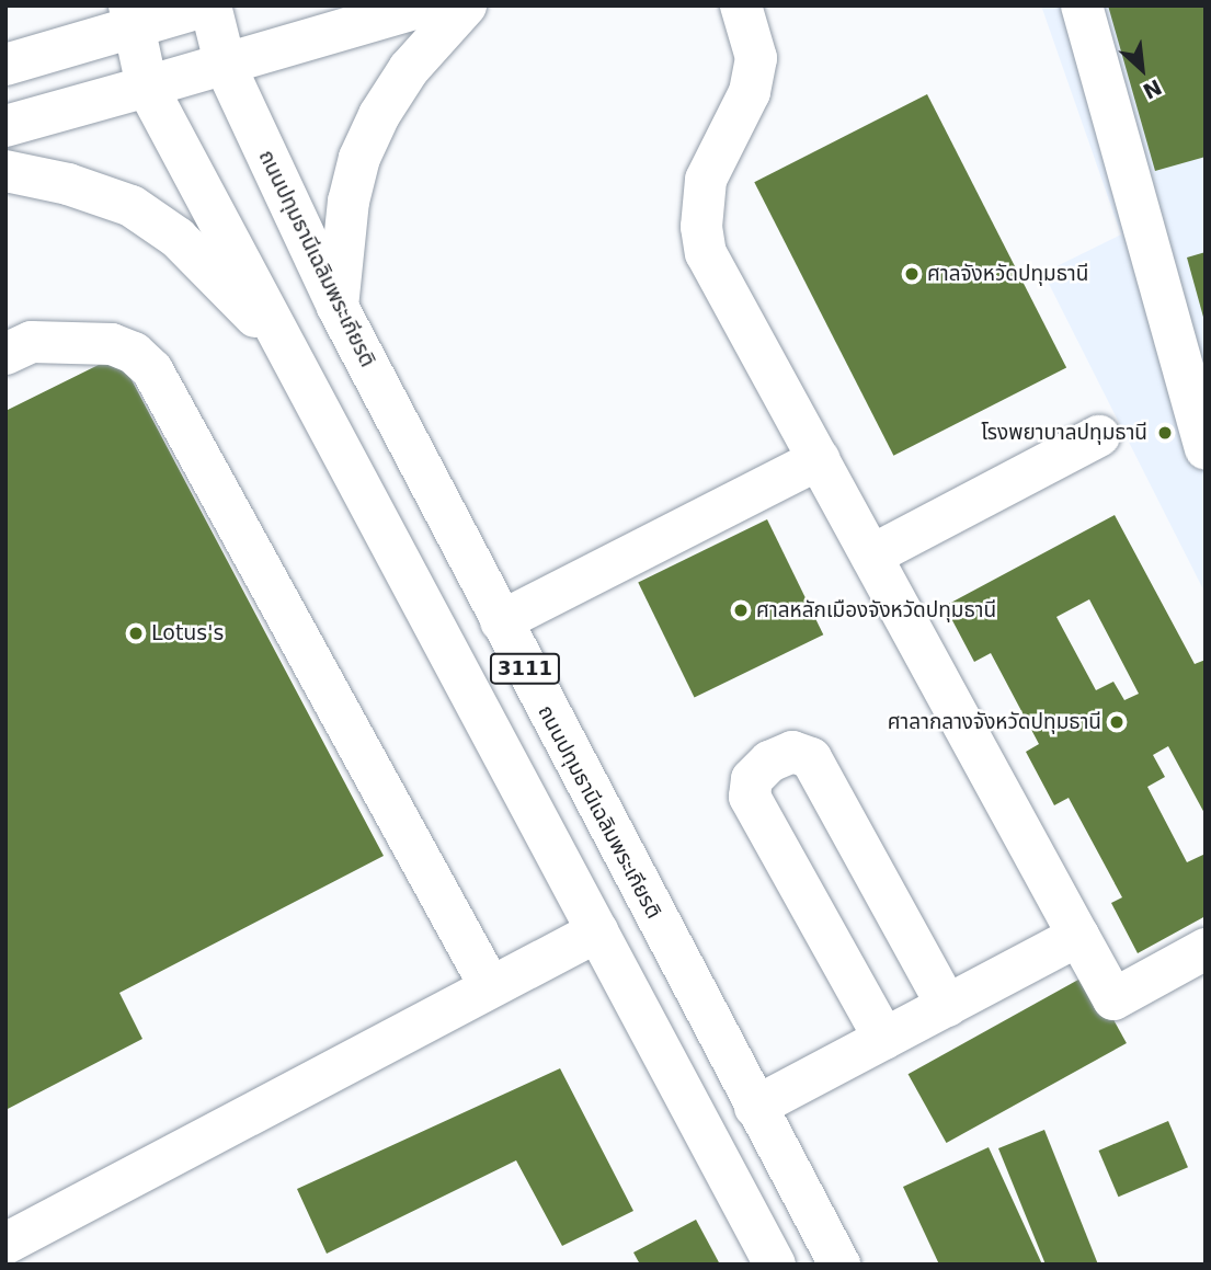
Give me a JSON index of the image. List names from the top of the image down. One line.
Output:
{"streets":{"main road":["ถนนปทุมธานีเฉลิมพระเกียรติ","3111"]},"places":["ศาลจังหวัดปทุมธานี","โรงพยาบาลปทุมธานี","ศาลหลักเมืองจังหวัดปทุมธานี","Lotus's","ศาลากลางจังหวัดปทุมธานี"],"north":"bottom right"}
